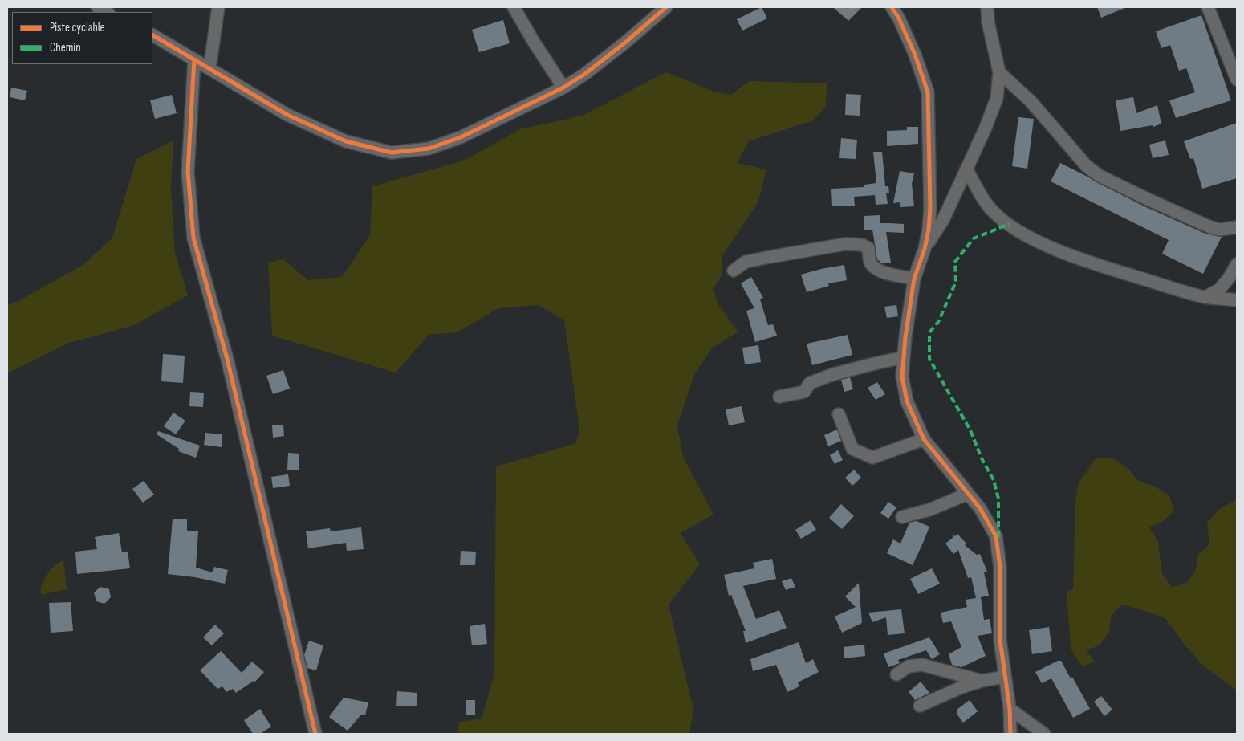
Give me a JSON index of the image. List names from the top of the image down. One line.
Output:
{"legend":["Piste cyclable","Chemin"]}
